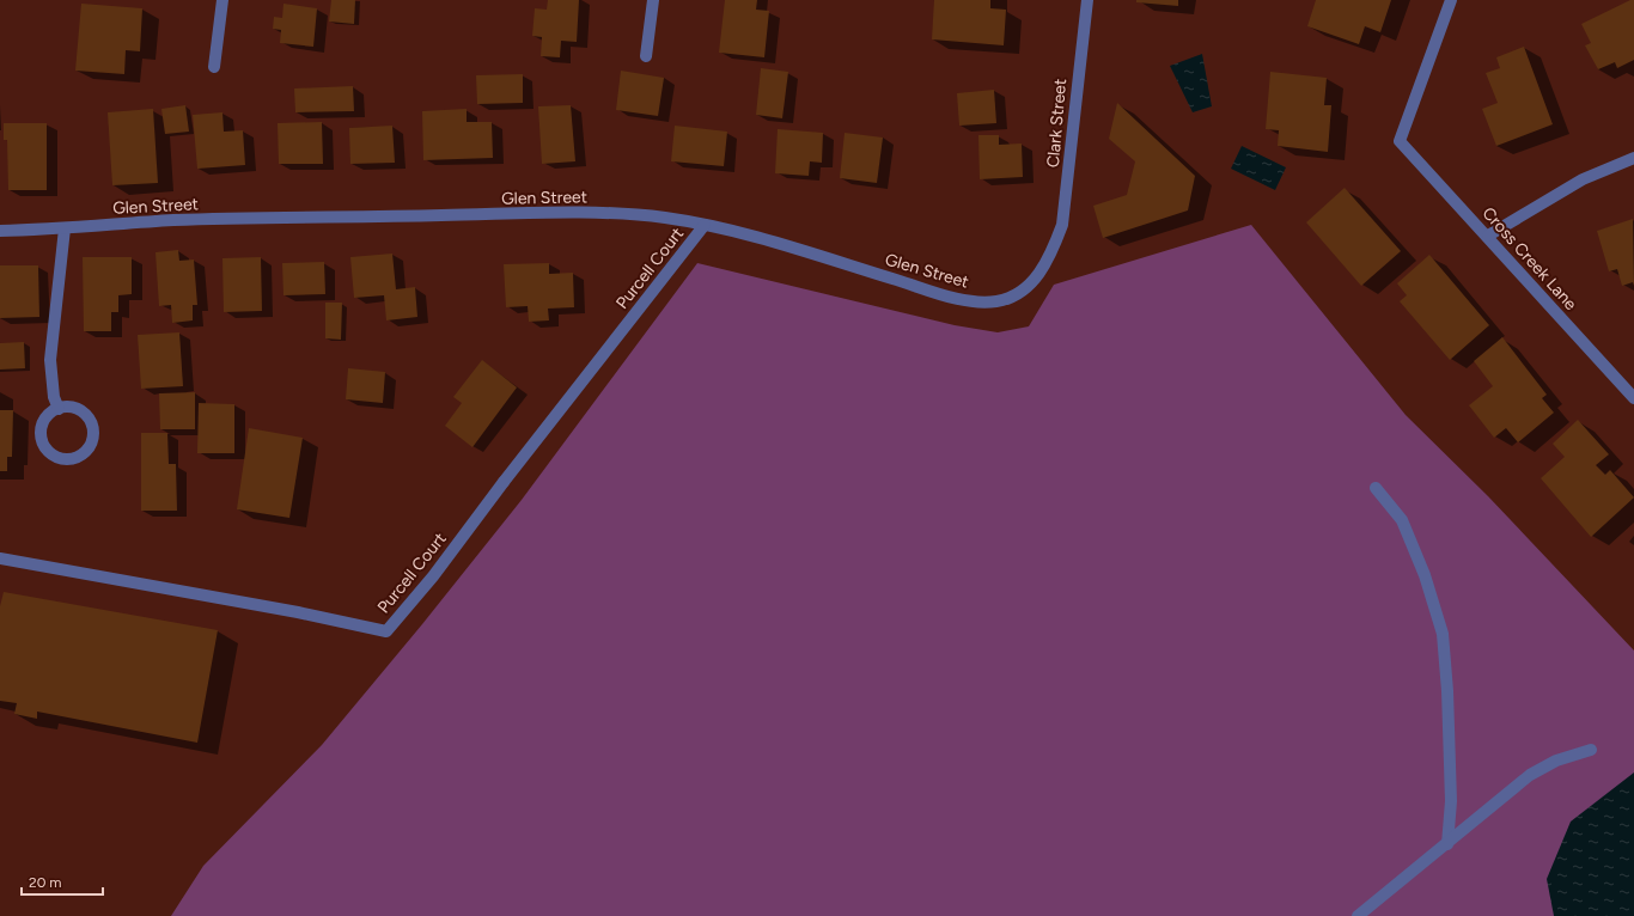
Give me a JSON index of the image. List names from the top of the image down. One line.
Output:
{"streets":{"street":["Clark Street","Glen Street","Cross Creek Lane","Purcell Court"]},"crossings":[["Clark Street","Glen Street"],["Glen Street","Purcell Court"]],"scale_bar":"20 m"}
